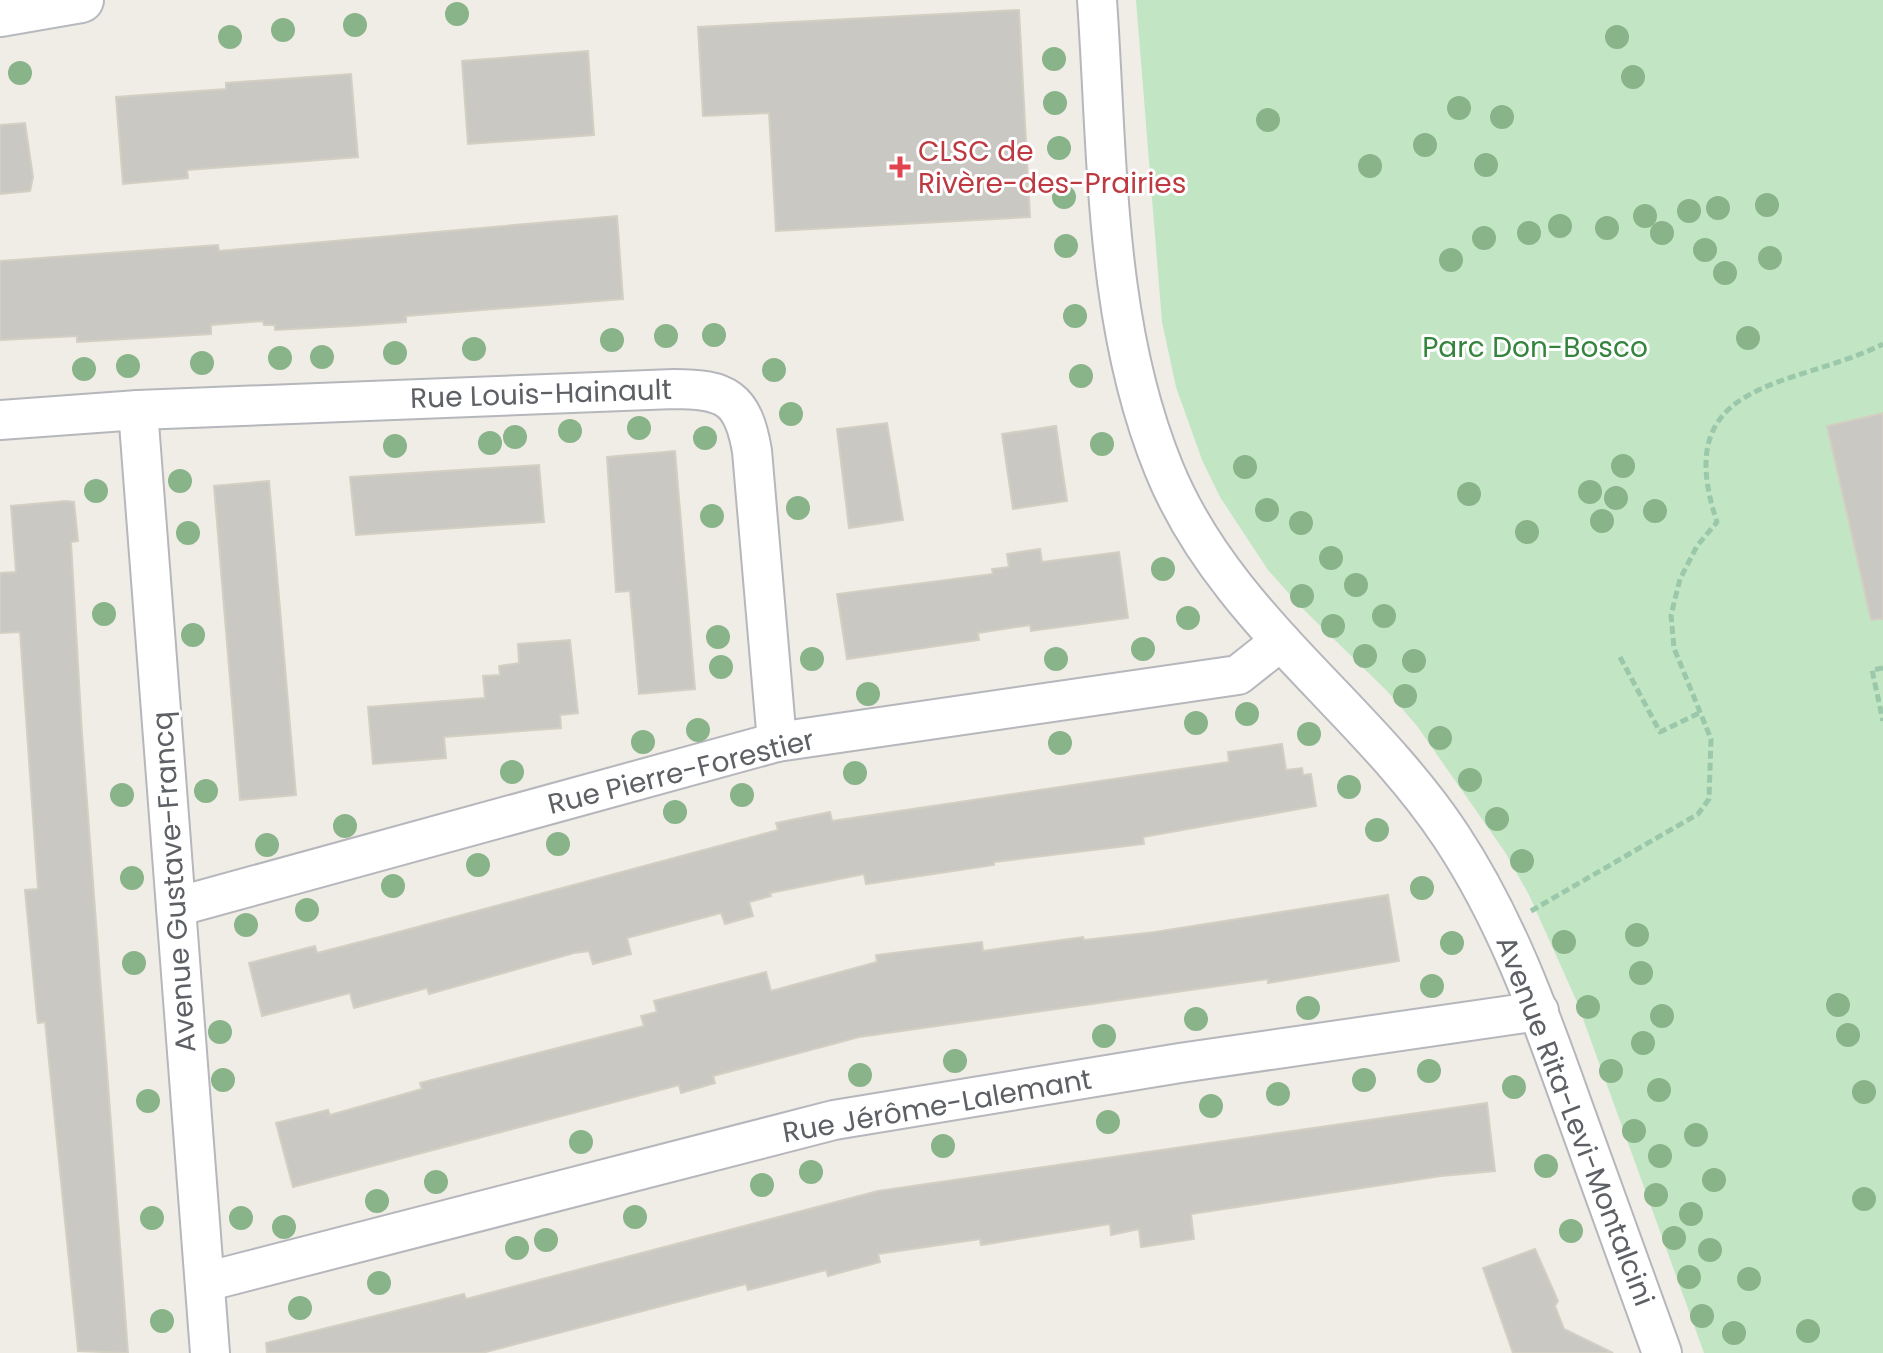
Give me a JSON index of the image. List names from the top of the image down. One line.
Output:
{"streets":{"street":["Rue Louis-Hainault","Rue Pierre-Forestier","Avenue Gustave-Francq","Rue Jérôme-Lalemant","Avenue Rita-Levi-Montalcini"]},"crossings":[["Rue Louis-Hainault","Rue Pierre-Forestier"],["Rue Louis-Hainault","Avenue Gustave-Francq"],["Rue Pierre-Forestier","Avenue Gustave-Francq"],["Rue Pierre-Forestier","Avenue Rita-Levi-Montalcini"],["Avenue Gustave-Francq","Rue Jérôme-Lalemant"],["Rue Jérôme-Lalemant","Avenue Rita-Levi-Montalcini"]],"parks":["Parc Don-Bosco"],"places":{"health":["CLSC de Rivère-des-Prairies"]}}
